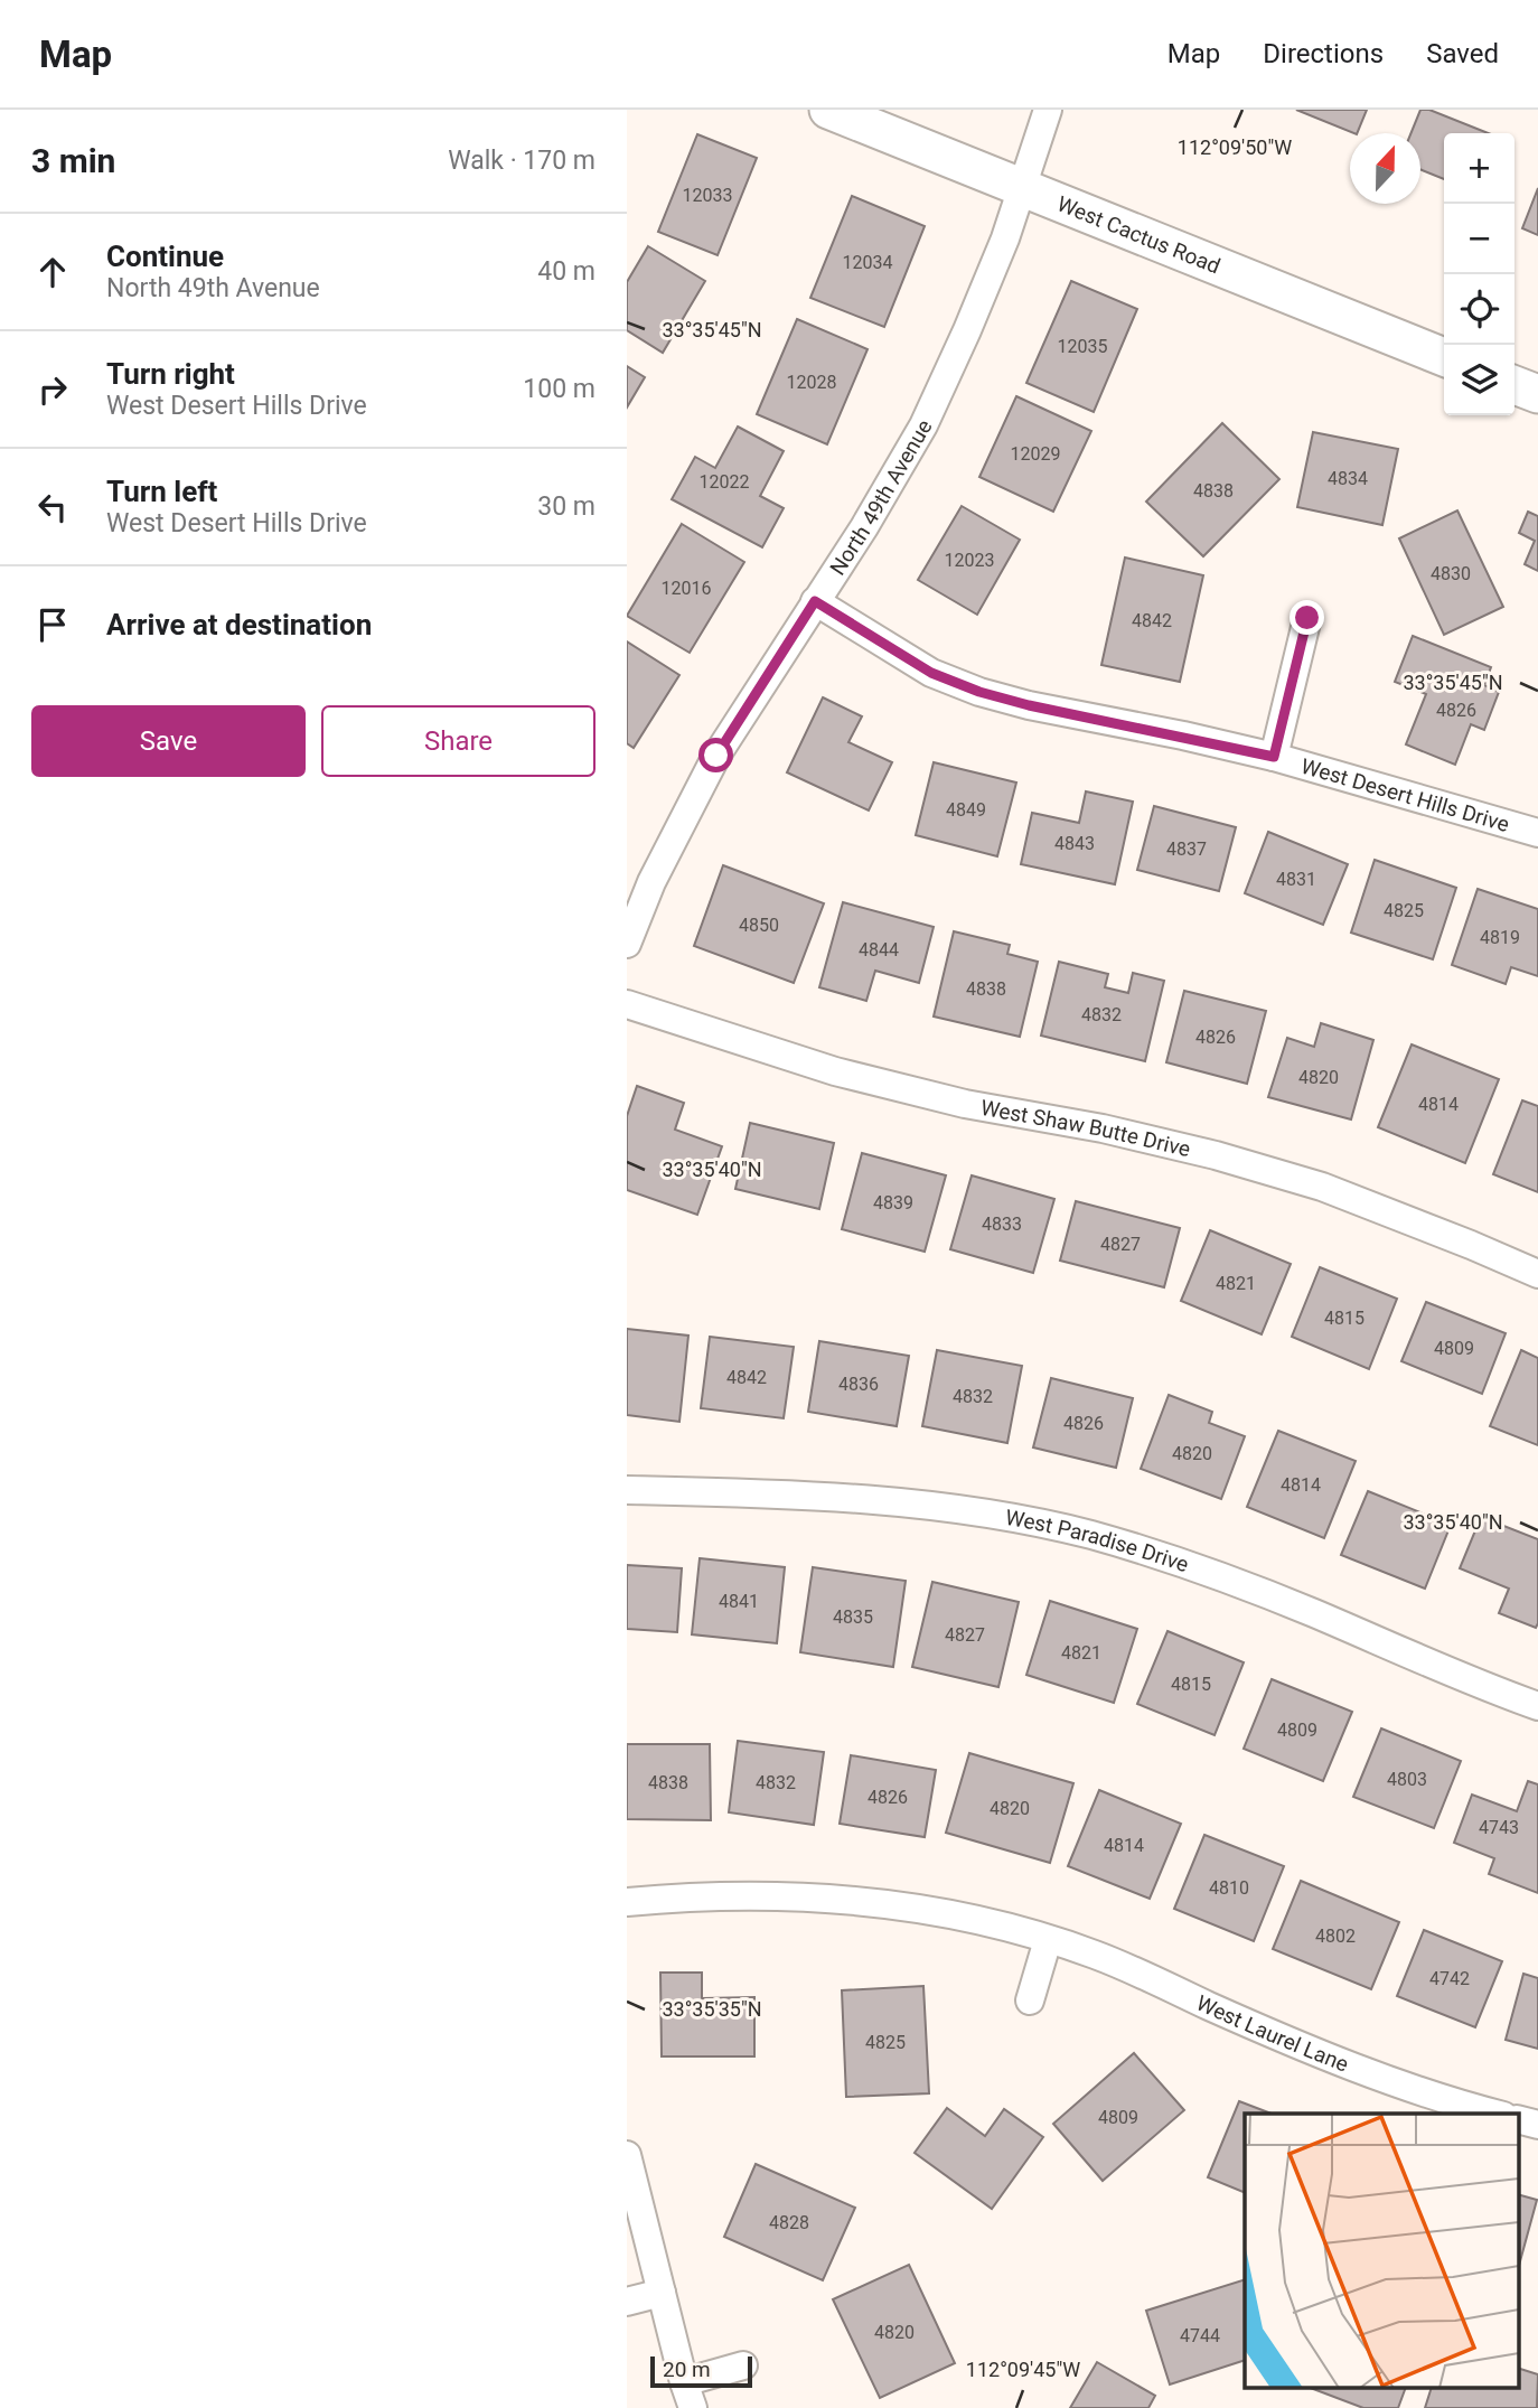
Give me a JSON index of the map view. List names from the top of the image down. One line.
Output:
{"streets":{"main road":["West Cactus Road"],"street":["North 49th Avenue","West Desert Hills Drive","West Shaw Butte Drive","West Paradise Drive","West Laurel Lane"]},"crossings":[["West Cactus Road","North 49th Avenue"],["North 49th Avenue","West Desert Hills Drive"]],"house_numbers":["12033","12034","12035","12028","12029","4834","12022","4838","12023","4830","12016","4842","4826","4849","4843","4837","4831","4825","4850","4819","4844","4838","4832","4826","4820","4814","4839","4833","4827","4821","4815","4809","4842","4836","4832","4826","4820","4814","4841","4835","4827","4821","4815","4809","4803","4838","4832","4826","4820","4743","4814","4810","4802","4742","4825","4809","4828","4820","4744"],"scale_bar":"20 m","north":"top","page":{"header":"Map","nav":["Map","Directions","Saved"],"heading":["3 min","Walk · 170 m"],"map_buttons":["+","−"],"list":[["Continue","North 49th Avenue","40 m"],["Turn right","West Desert Hills Drive","100 m"],["Turn left","West Desert Hills Drive","30 m"],"Arrive at destination"],"buttons":["Save","Share"],"scale":"20 m"},"coordinates":["112°09'50\"W","33°35'45\"N","33°35'40\"N","33°35'35\"N","112°09'45\"W"]}
